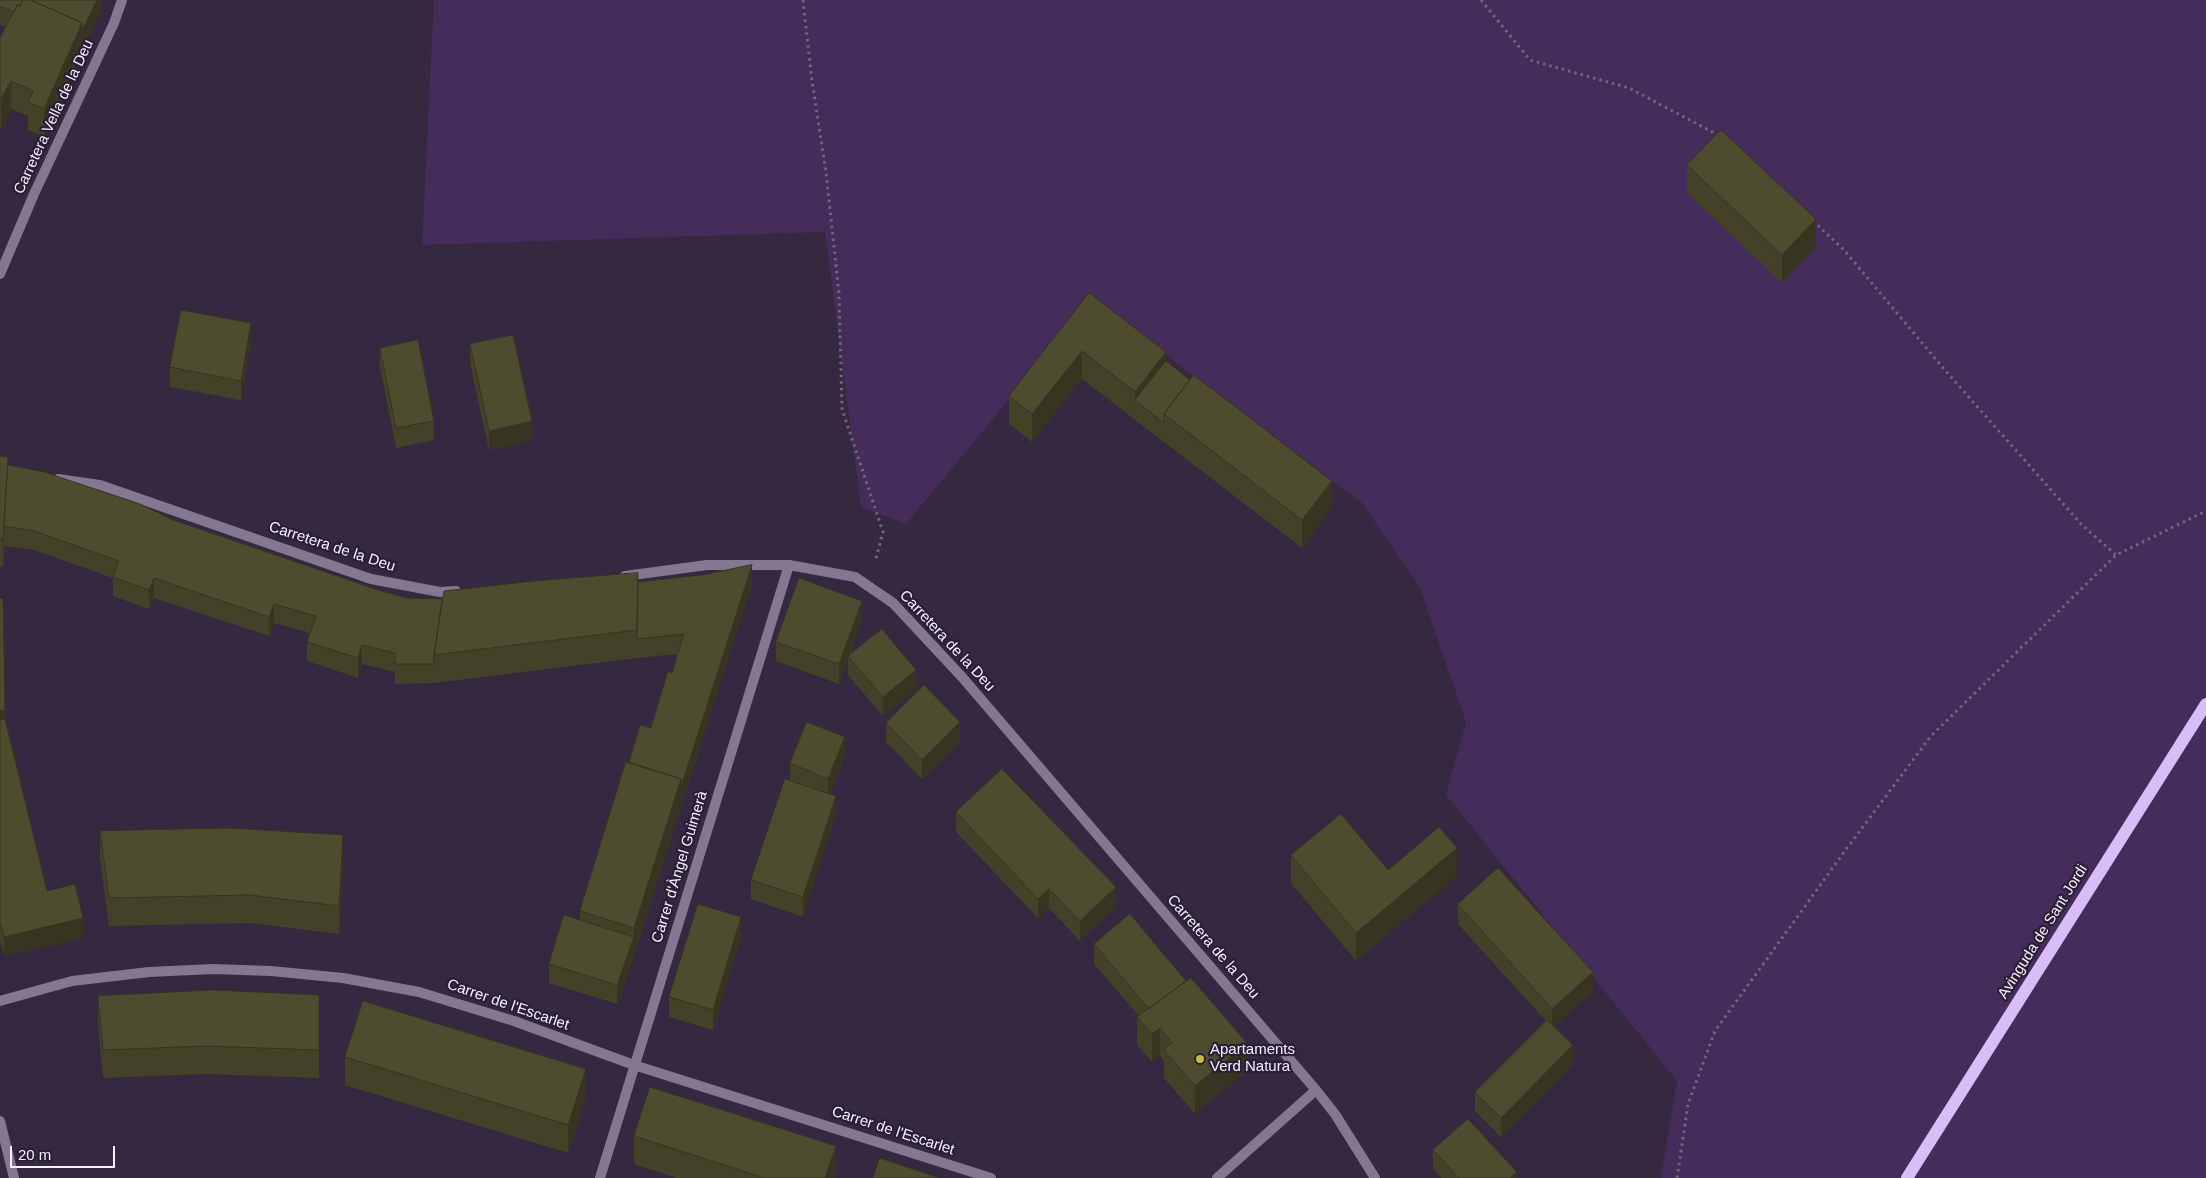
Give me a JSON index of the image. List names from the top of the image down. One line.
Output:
{"streets":{"main road":["Avinguda de Sant Jordi"],"street":["Carretera Vella de la Deu","Carretera de la Deu","Carrer d'Àngel Guimerà","Carrer de l'Escarlet"]},"crossings":[["Carretera de la Deu","Carrer d'Àngel Guimerà"],["Carrer d'Àngel Guimerà","Carrer de l'Escarlet"]],"places":["Apartaments Verd Natura"],"scale_bar":"20 m"}
